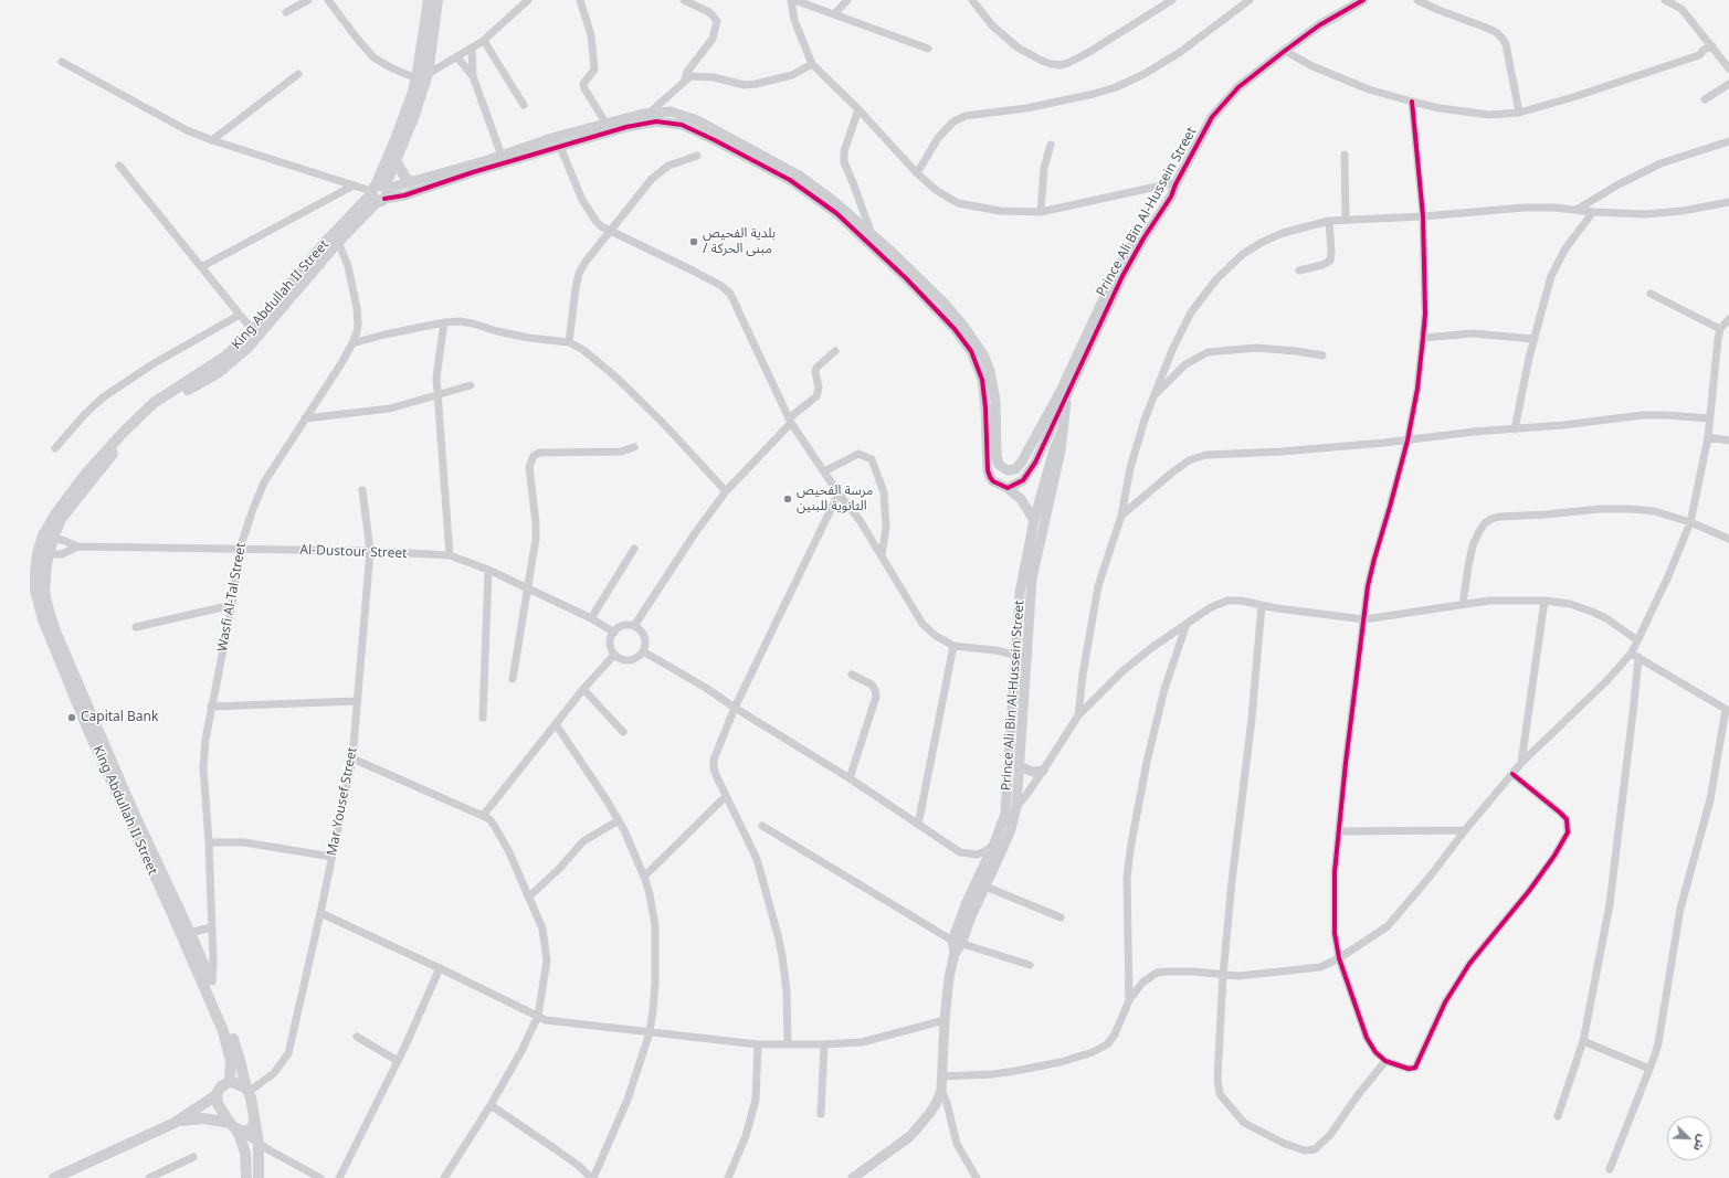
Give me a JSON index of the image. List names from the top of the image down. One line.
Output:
{"streets":{"main road":["King Abdullah II Street"],"street":["Prince Ali Bin Al-Hussein Street","Al-Dustour Street","Wasfi Al-Tal Street","Mar Yousef Street"]},"crossings":[["King Abdullah II Street","Al-Dustour Street"],["King Abdullah II Street","Wasfi Al-Tal Street"],["King Abdullah II Street","Mar Yousef Street"],["Al-Dustour Street","Wasfi Al-Tal Street"],["Al-Dustour Street","Mar Yousef Street"]],"places":["بلدية الفحيص / مبنى الحركة","مرسة الفحيص الثانوية للبنين","Capital Bank"],"north":"bottom right"}
